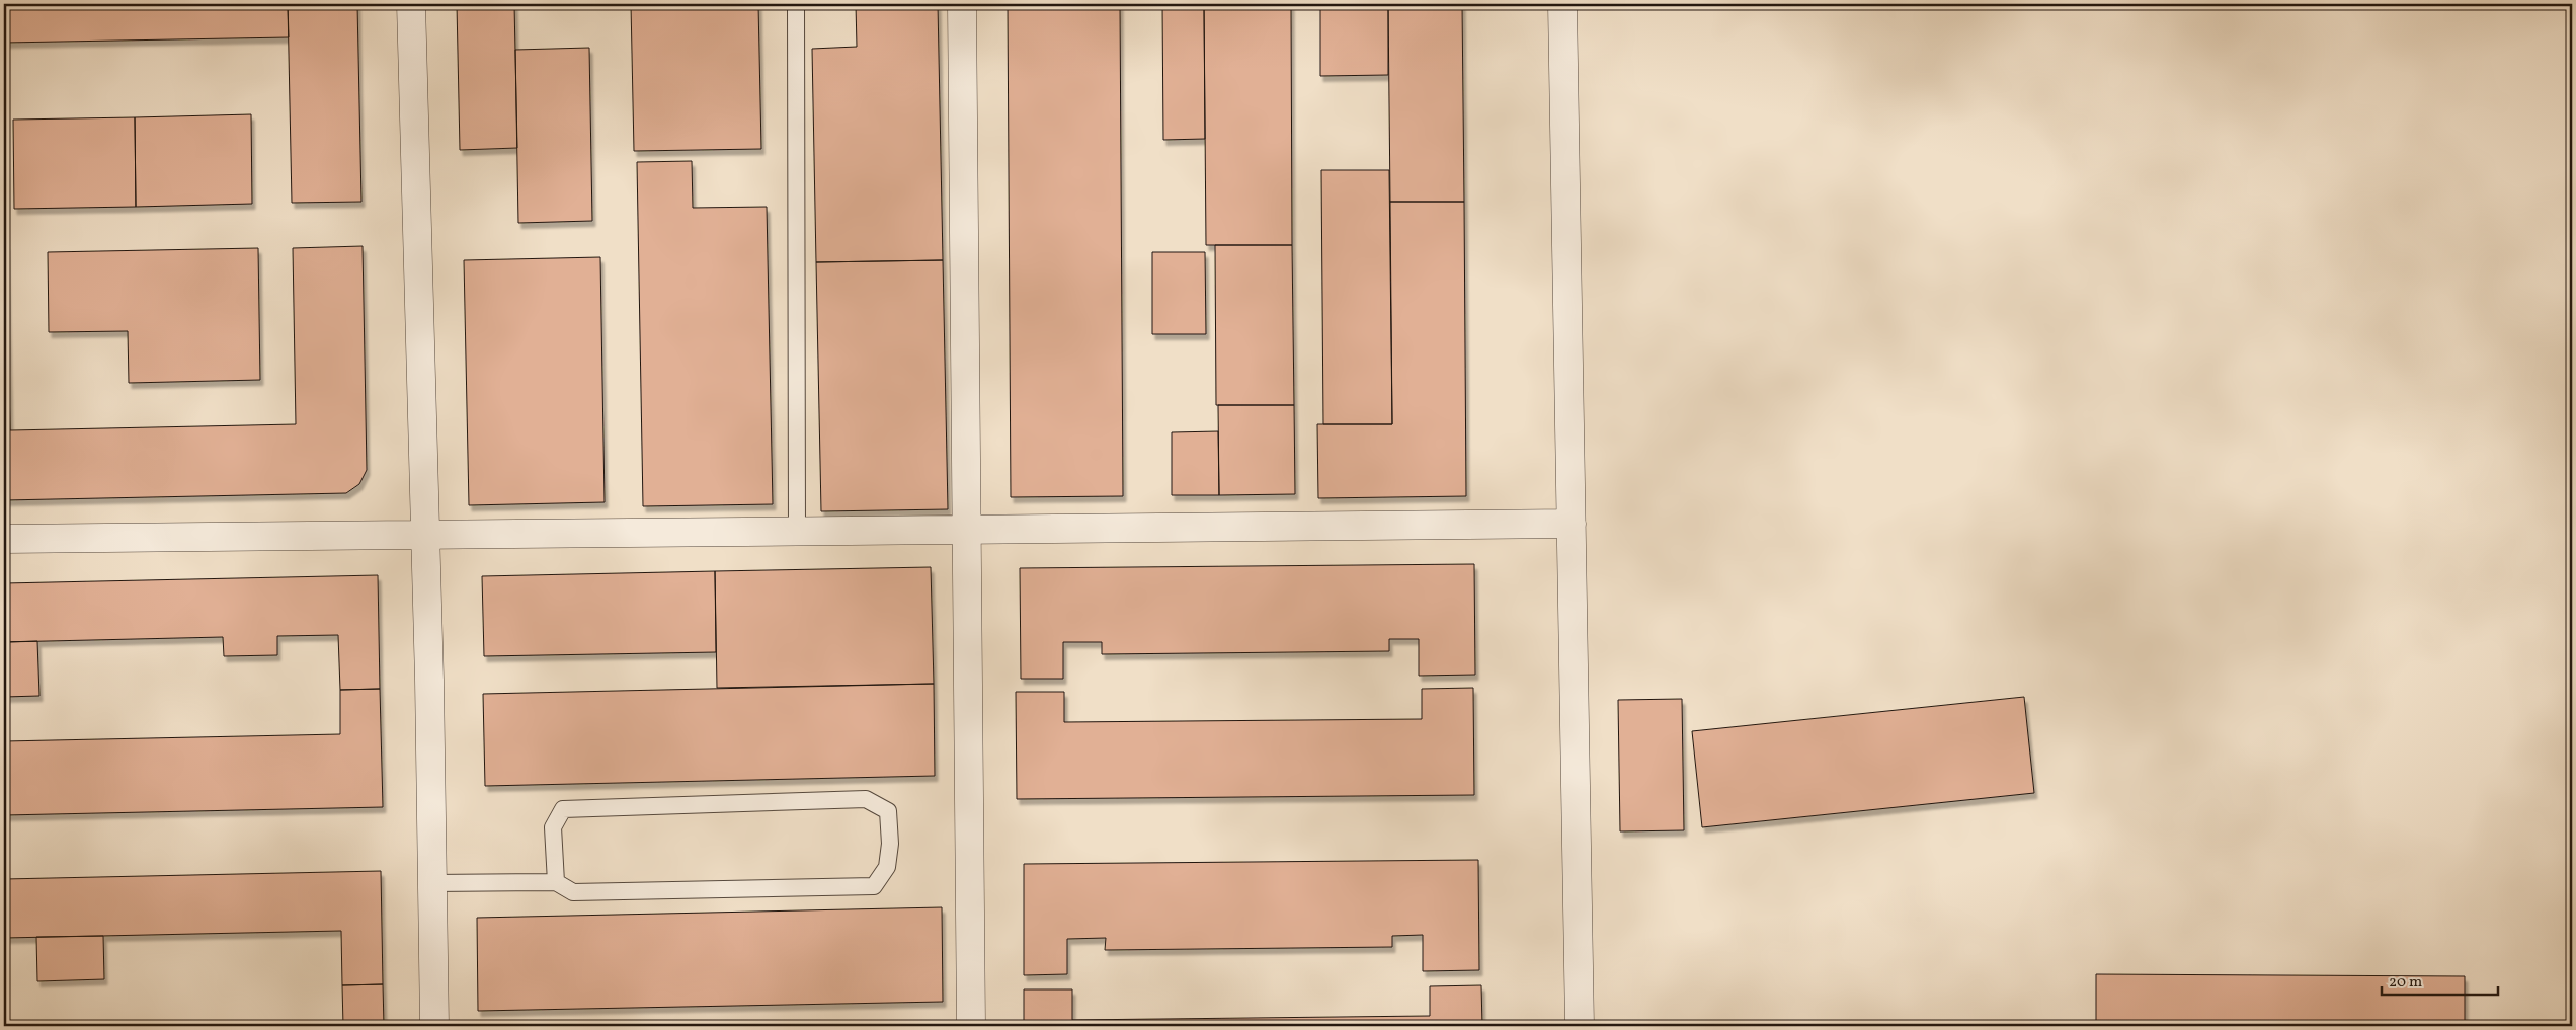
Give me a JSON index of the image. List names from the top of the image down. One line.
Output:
{"scale_bar":"20 m"}
